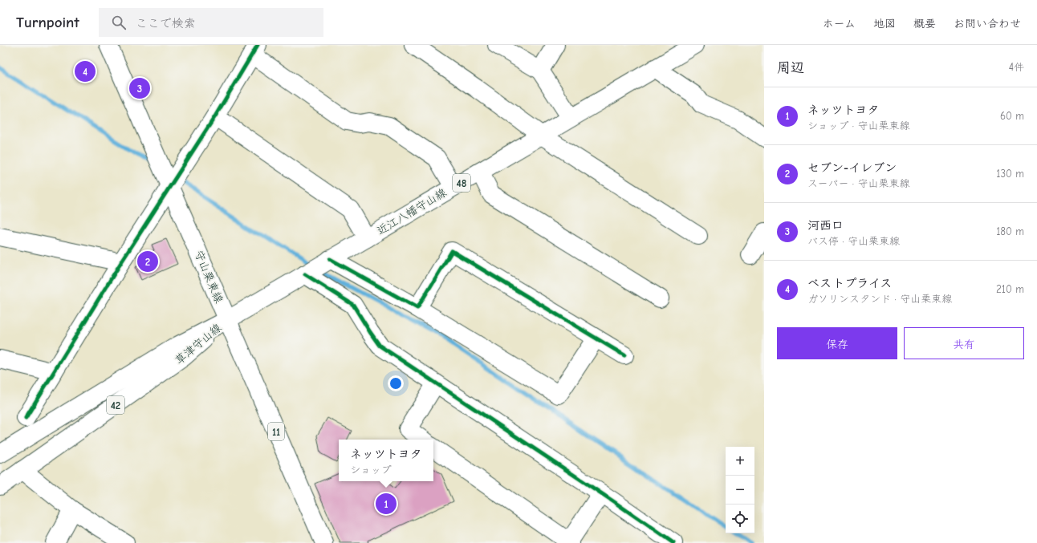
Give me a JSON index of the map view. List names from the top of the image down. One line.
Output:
{"streets":{"street":["48","近江八幡守山線","守山栗東線","草津守山線","42","11"]},"crossings":[["近江八幡守山線","守山栗東線"],["近江八幡守山線","草津守山線"],["守山栗東線","草津守山線"]],"page":{"header":"Turnpoint","search":"ここで検索","nav":["ホーム","地図","概要","お問い合わせ"],"heading":["周辺","4件"],"pins":["4","3","2","1"],"list":[{"mark":"1","name":"ネッツトヨタ","note":"ショップ · 守山栗東線","value":"60 m"},{"mark":"2","name":"セブン-イレブン","note":"スーパー · 守山栗東線","value":"130 m"},{"mark":"3","name":"河西口","note":"バス停 · 守山栗東線","value":"180 m"},{"mark":"4","name":"ベストプライス","note":"ガソリンスタンド · 守山栗東線","value":"210 m"}],"buttons":["保存","共有"],"popup":["ネッツトヨタ","ショップ"],"map_buttons":["+","−"]}}
